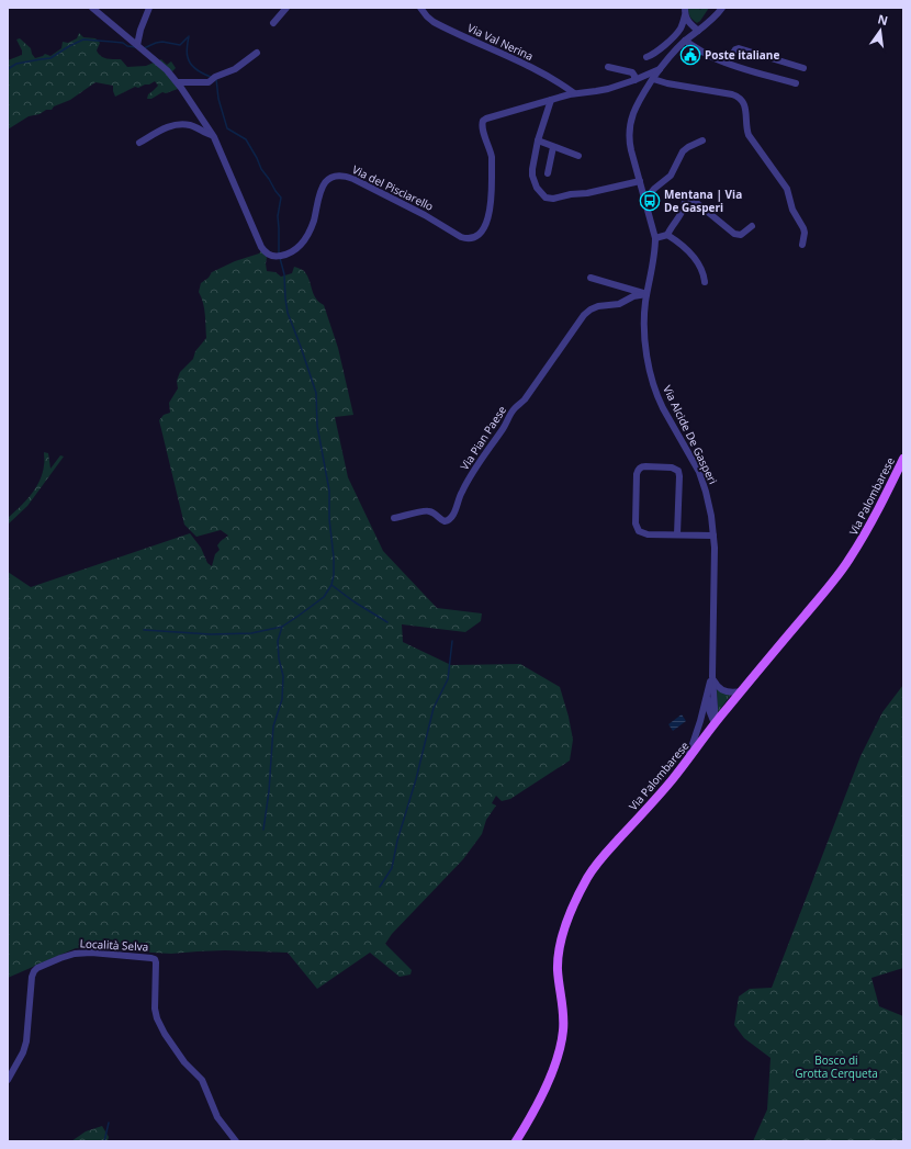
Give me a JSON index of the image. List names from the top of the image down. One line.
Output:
{"streets":{"main road":["Via Palombarese"],"street":["Via Val Nerina","Via del Pisciarello","Via Alcide De Gasperi","Via Pian Paese","Località Selva"]},"crossings":[["Via Val Nerina","Via del Pisciarello"],["Via del Pisciarello","Via Alcide De Gasperi"],["Via Alcide De Gasperi","Via Pian Paese"],["Via Alcide De Gasperi","Via Palombarese"]],"parks":["Bosco di Grotta Cerqueta"],"places":{"public building":["Poste italiane"],"bus stop":["Mentana | Via De Gasperi"]},"north":"top"}
